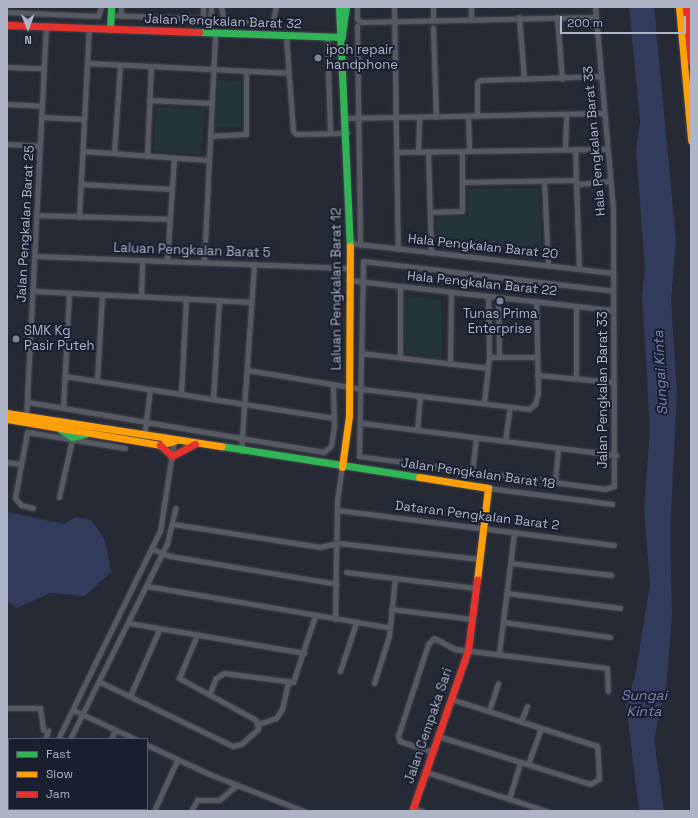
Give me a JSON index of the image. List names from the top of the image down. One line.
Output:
{"streets":{"street":["Jalan Pengkalan Barat 32","Hala Pengkalan Barat 33","Jalan Pengkalan Barat 25","Hala Pengkalan Barat 20","Laluan Pengkalan Barat 5","Hala Pengkalan Barat 22","Laluan Pengkalan Barat 12","Jalan Pengkalan Barat 33","Jalan Pengkalan Barat 18","Dataran Pengkalan Barat 2","Jalan Cempaka Sari"]},"crossings":[["Jalan Pengkalan Barat 32","Jalan Pengkalan Barat 25"],["Jalan Pengkalan Barat 32","Laluan Pengkalan Barat 12"],["Hala Pengkalan Barat 33","Hala Pengkalan Barat 20"],["Hala Pengkalan Barat 33","Jalan Pengkalan Barat 33"],["Jalan Pengkalan Barat 25","Laluan Pengkalan Barat 5"],["Hala Pengkalan Barat 20","Laluan Pengkalan Barat 12"],["Hala Pengkalan Barat 20","Jalan Pengkalan Barat 33"],["Laluan Pengkalan Barat 5","Laluan Pengkalan Barat 12"],["Hala Pengkalan Barat 22","Laluan Pengkalan Barat 12"],["Hala Pengkalan Barat 22","Jalan Pengkalan Barat 33"],["Laluan Pengkalan Barat 12","Jalan Pengkalan Barat 18"],["Laluan Pengkalan Barat 12","Dataran Pengkalan Barat 2"],["Jalan Pengkalan Barat 18","Jalan Cempaka Sari"],["Dataran Pengkalan Barat 2","Jalan Cempaka Sari"]],"water":["Sungai Kinta"],"places":["ipoh repair handphone","Tunas Prima Enterprise","SMK Kg Pasir Puteh"],"legend":["Fast","Slow","Jam"],"scale_bar":"200 m","north":"bottom"}
